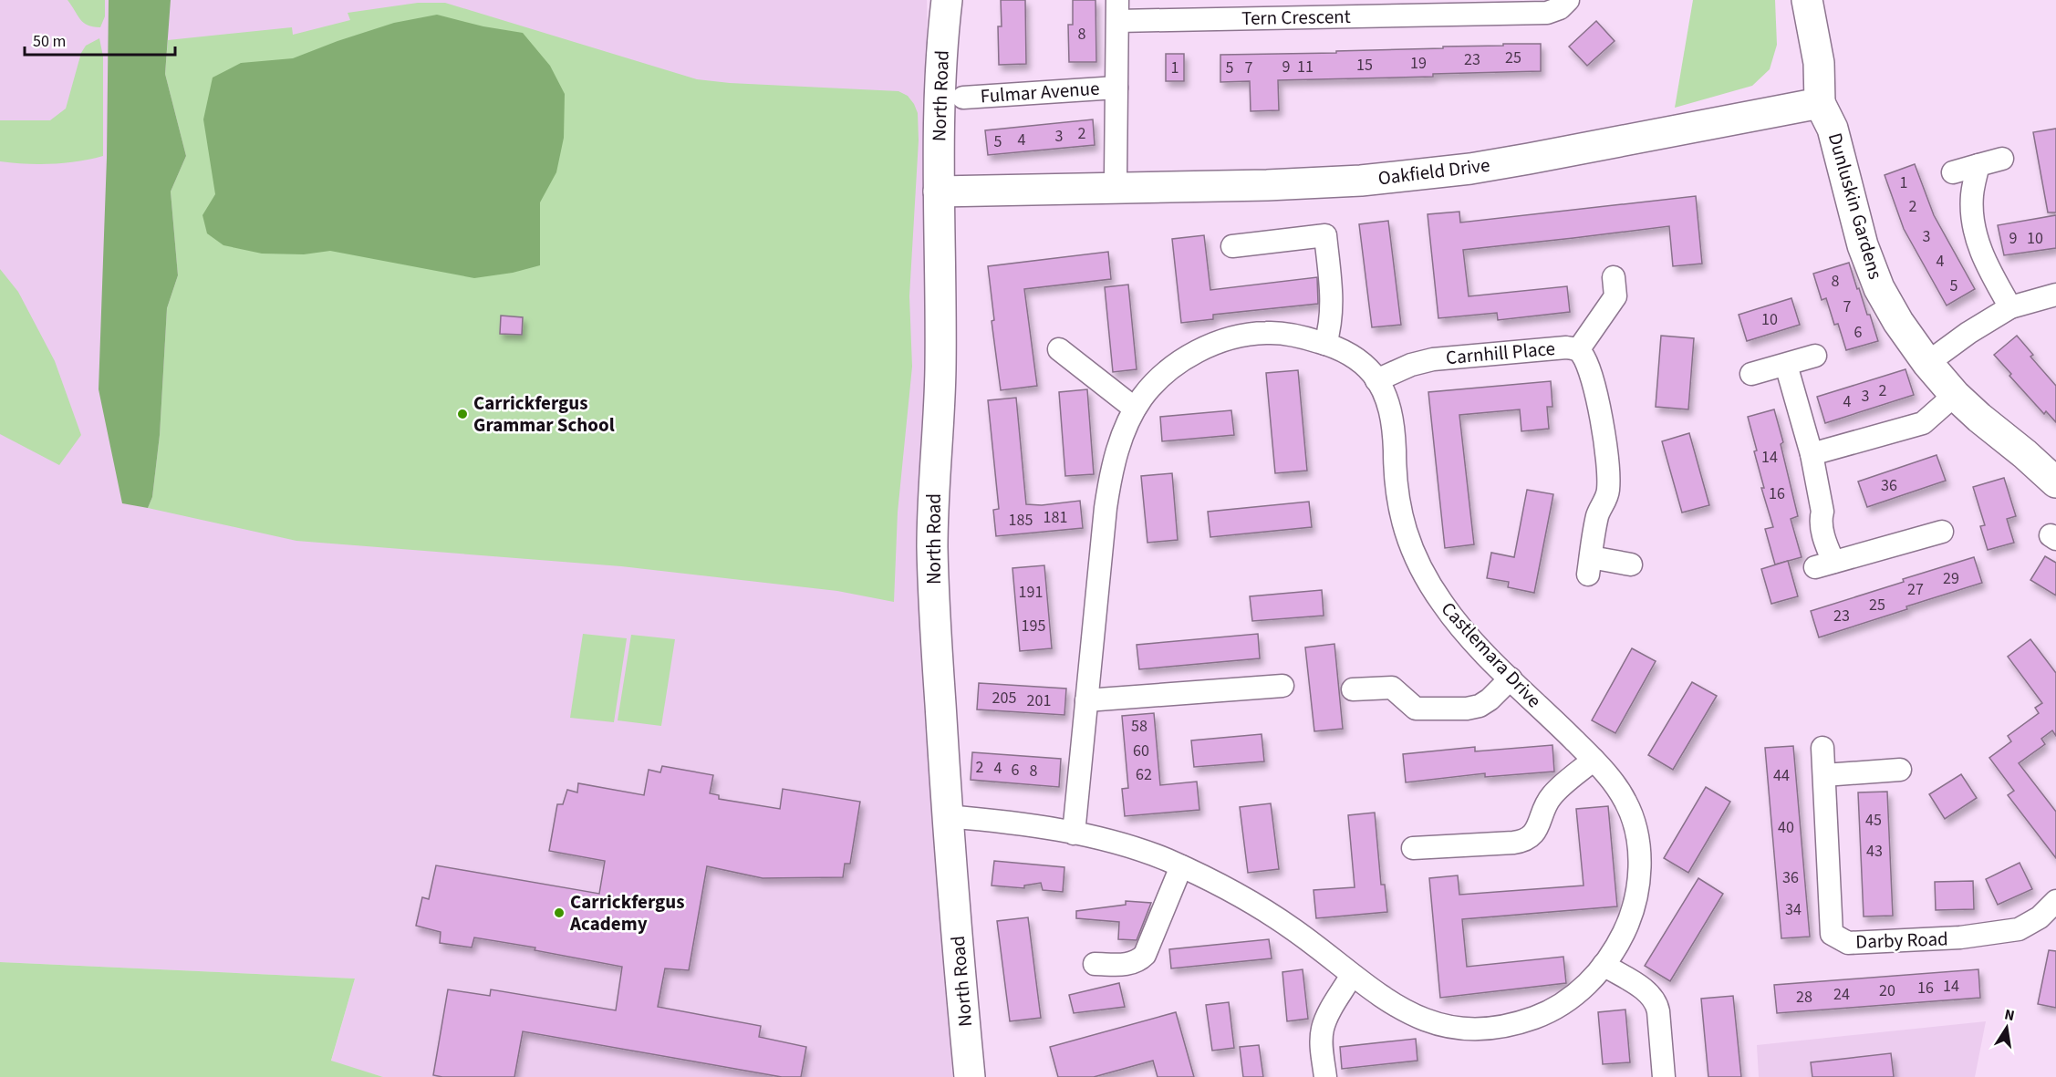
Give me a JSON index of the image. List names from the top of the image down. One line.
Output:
{"streets":{"street":["Tern Crescent","Fulmar Avenue","North Road","Oakfield Drive","Dunluskin Gardens","Carnhill Place","Castlemara Drive","Darby Road"]},"crossings":[["Tern Crescent","Fulmar Avenue"],["Fulmar Avenue","Oakfield Drive"],["North Road","Oakfield Drive"],["North Road","Castlemara Drive"],["Oakfield Drive","Dunluskin Gardens"],["Carnhill Place","Castlemara Drive"]],"places":["Carrickfergus Grammar School","Carrickfergus Academy"],"house_numbers":["8","25","23","19","15","9","11","1","5","7","2","3","4","5","1","2","3","9","10","4","8","5","7","10","6","2","3","4","14","36","16","181","185","29","27","191","25","23","195","205","201","58","60","2","4","6","8","62","44","45","40","43","36","34","14","16","20","24","28"],"scale_bar":"50 m","north":"top"}
